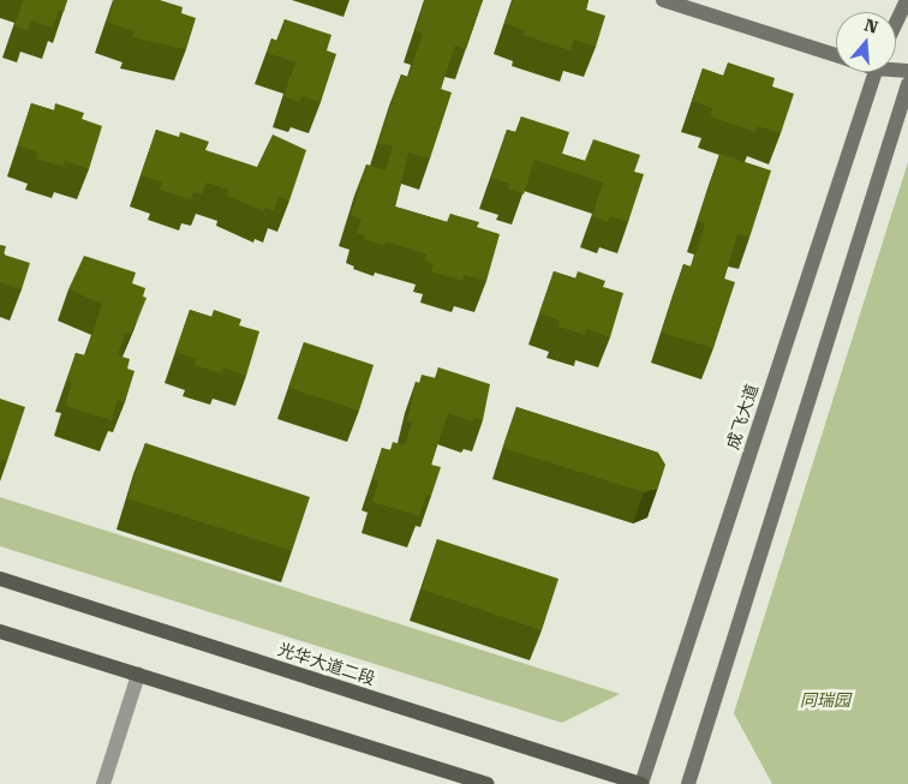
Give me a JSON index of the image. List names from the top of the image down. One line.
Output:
{"streets":{"main road":["成飞大道","光华大道二段"]},"crossings":[["成飞大道","光华大道二段"]],"parks":["同瑞园"],"north":"top"}
